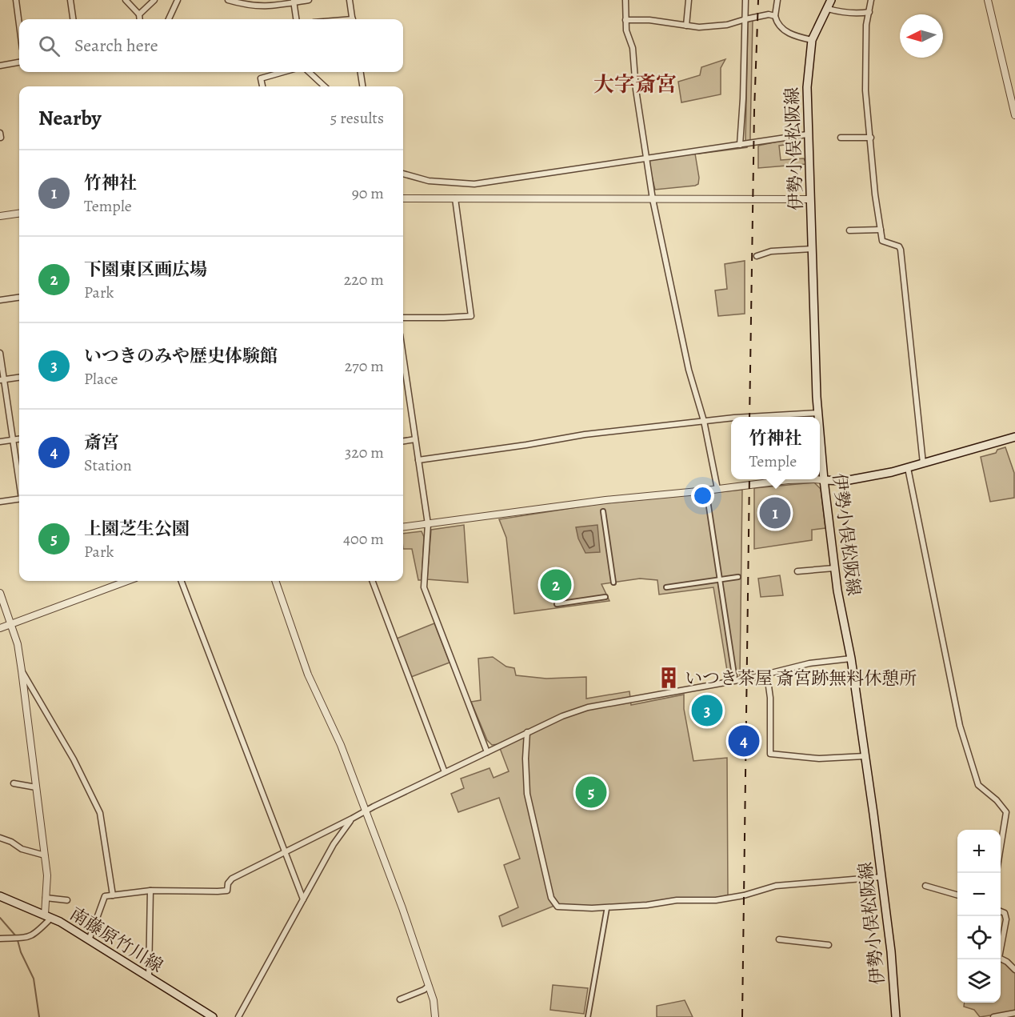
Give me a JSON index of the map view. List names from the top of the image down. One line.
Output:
{"streets":{"main road":["伊勢小俣松阪線","南藤原竹川線"]},"districts":["大字斎宮"],"places":{"building":["いつき茶屋 斎宮跡無料休憩所"]},"north":"left","page":{"search":"Search here","heading":["Nearby","5 results"],"list":[{"mark":"1","name":"竹神社","note":"Temple","value":"90 m"},{"mark":"2","name":"下園東区画広場","note":"Park","value":"220 m"},{"mark":"3","name":"いつきのみや歴史体験館","note":"Place","value":"270 m"},{"mark":"4","name":"斎宮","note":"Station","value":"320 m"},{"mark":"5","name":"上園芝生公園","note":"Park","value":"400 m"}],"popup":["竹神社","Temple"],"pins":["1","2","3","4","5"],"map_buttons":["+","−"]}}
